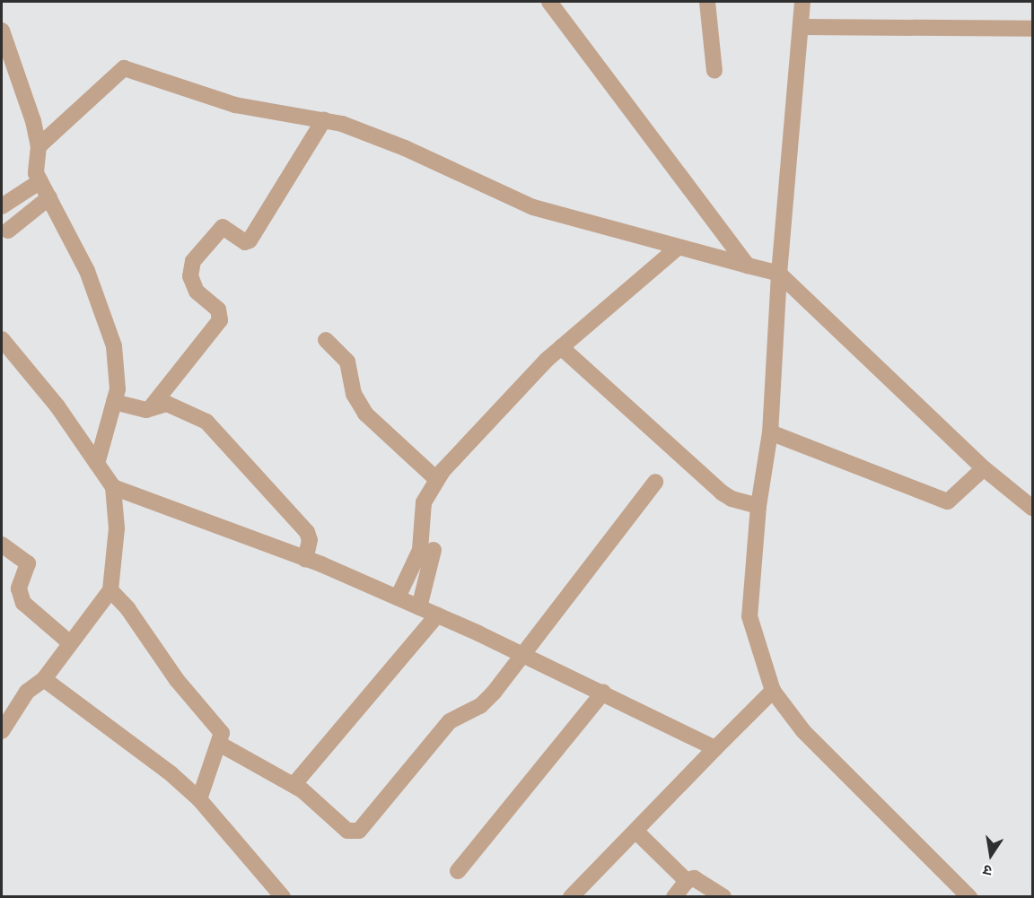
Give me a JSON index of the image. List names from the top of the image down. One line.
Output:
{"north":"bottom"}
